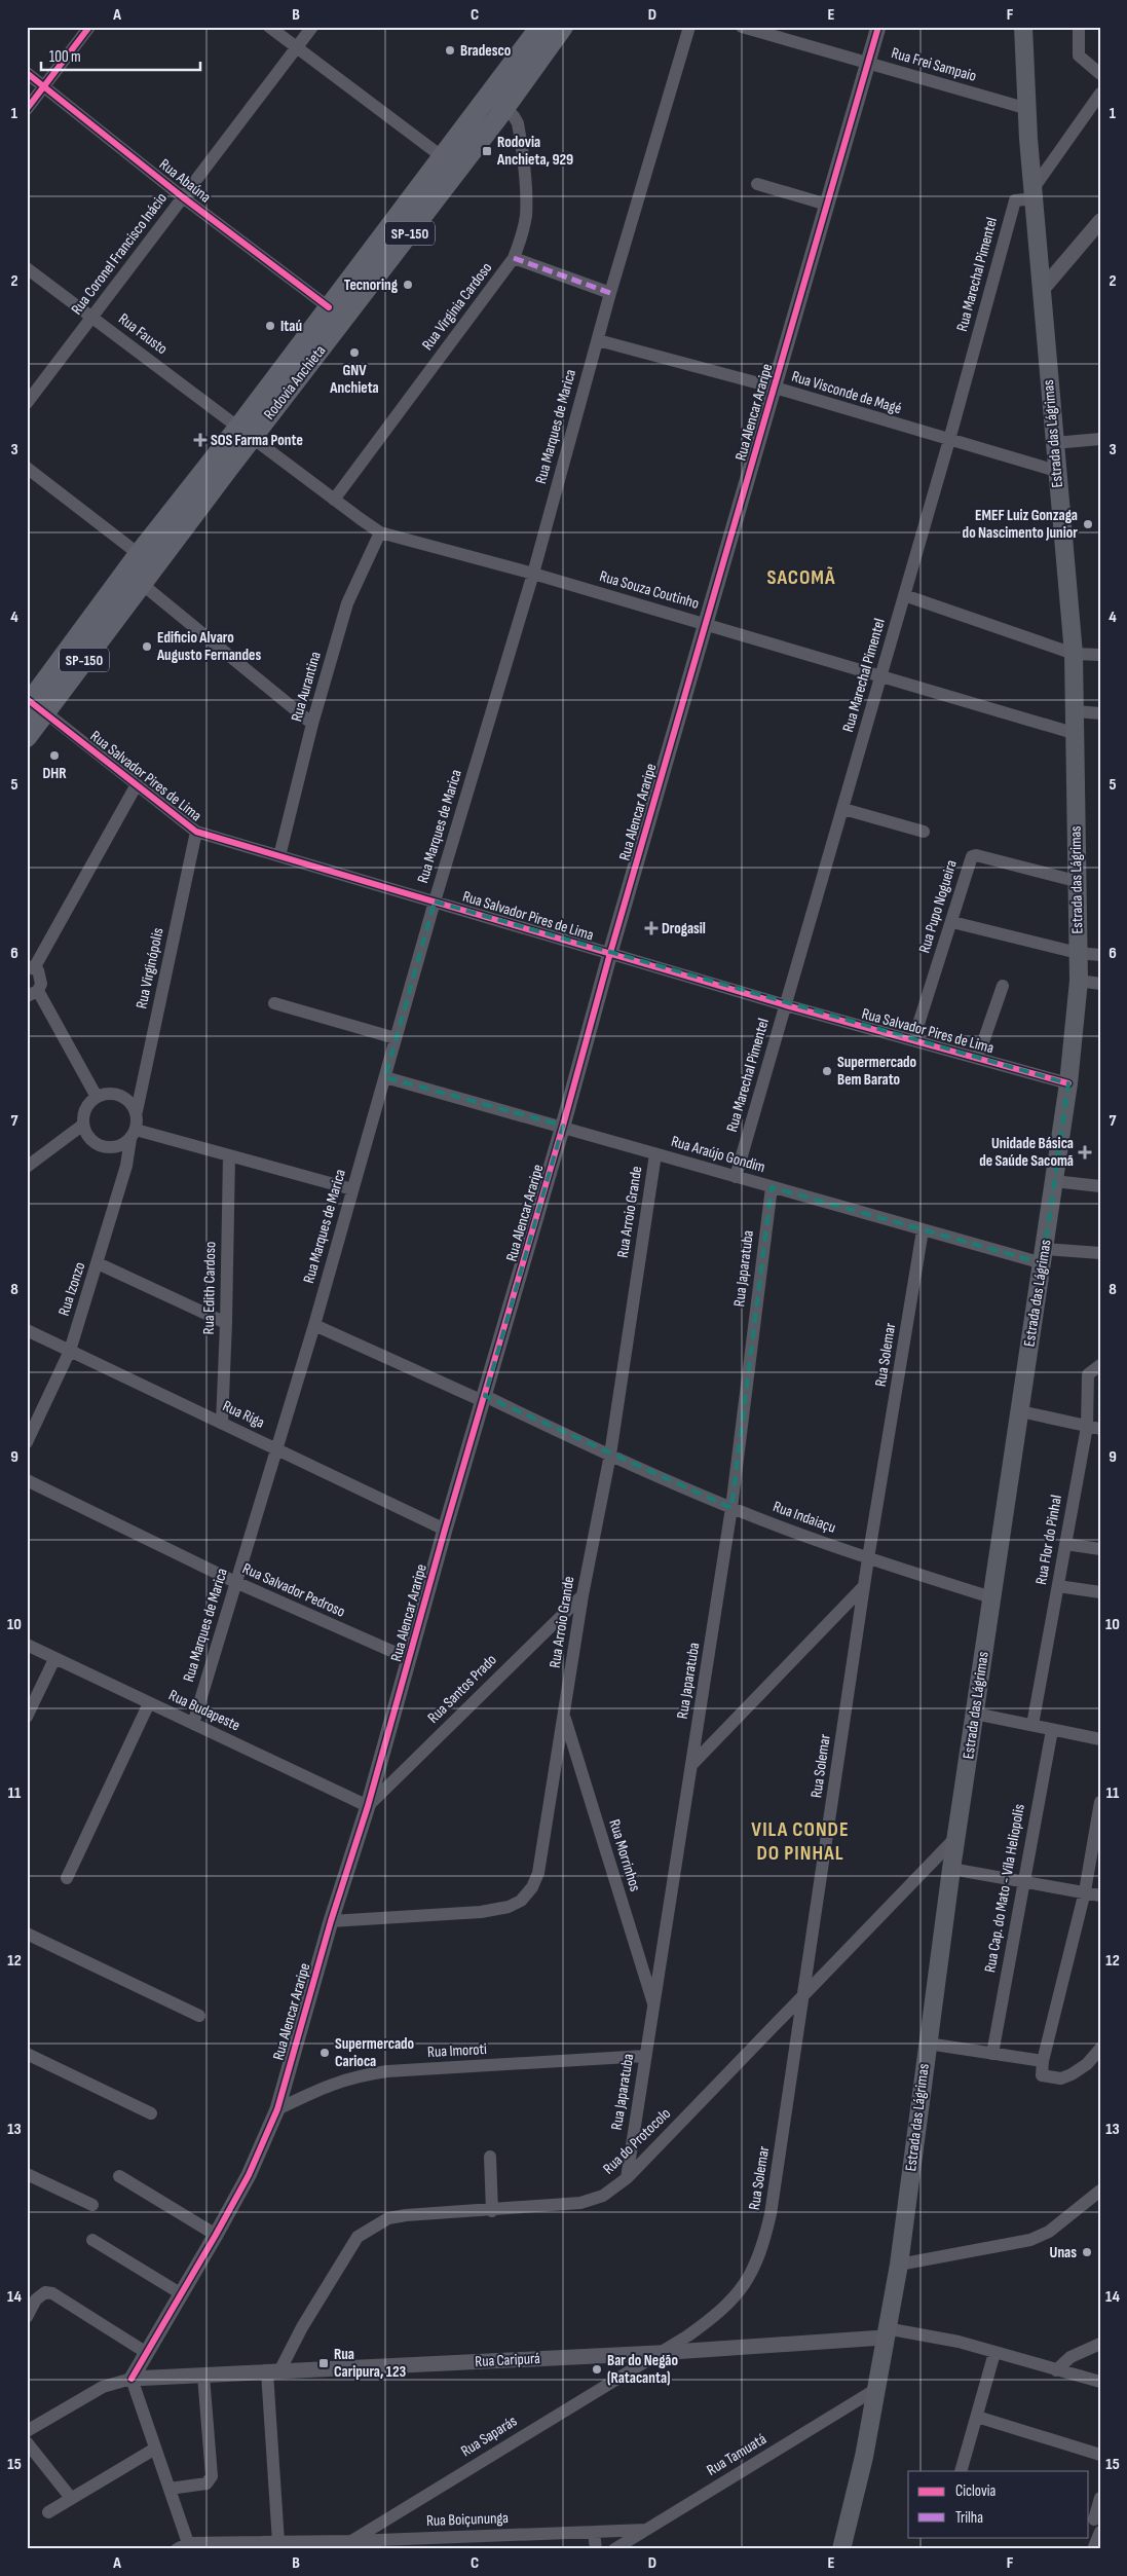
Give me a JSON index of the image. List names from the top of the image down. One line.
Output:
{"streets":{"highway":["SP-150","Rodovia Anchieta"],"main road":["Estrada das Lágrimas"],"street":["Rua Frei Sampaio","Rua Abaúna","Rua Coronel Francisco Inácio","Rua Marechal Pimentel","Rua Virginia Cardoso","Rua Fausto","Rua Visconde de Magé","Rua Alencar Araripe","Rua Marques de Marica","Rua Souza Coutinho","Rua Aurantina","Rua Salvador Pires de Lima","Rua Pupo Nogueira","Rua Virginópolis","Rua Araújo Gondim","Rua Arroio Grande","Rua Japaratuba","Rua Edith Cardoso","Rua Izonzo","Rua Solemar","Rua Riga","Rua Indaiaçu","Rua Flor do Pinhal","Rua Salvador Pedroso","Rua Santos Prado","Rua Budapeste","Rua Morrinhos","Rua Cap. do Mato - Vila Heliopolis","Rua Imoroti","Rua do Protocolo","Rua Caripurá","Rua Saparás","Rua Tamuatá","Rua Boiçununga"]},"crossings":[["Rua Frei Sampaio","Rua Alencar Araripe"],["Rua Frei Sampaio","Estrada das Lágrimas"],["Rua Abaúna","Rua Coronel Francisco Inácio"],["Rua Abaúna","Rodovia Anchieta"],["Rua Coronel Francisco Inácio","Rua Fausto"],["Rua Marechal Pimentel","Rua Visconde de Magé"],["Rua Marechal Pimentel","Estrada das Lágrimas"],["Rua Marechal Pimentel","Rua Souza Coutinho"],["Rua Marechal Pimentel","Rua Salvador Pires de Lima"],["Rua Marechal Pimentel","Rua Araújo Gondim"],["Rua Virginia Cardoso","Rodovia Anchieta"],["Rua Virginia Cardoso","Rua Souza Coutinho"],["Rua Fausto","Rodovia Anchieta"],["Rua Fausto","Rua Souza Coutinho"],["Rodovia Anchieta","Rua Souza Coutinho"],["Rodovia Anchieta","Rua Salvador Pires de Lima"],["Rua Visconde de Magé","Rua Alencar Araripe"],["Rua Visconde de Magé","Rua Marques de Marica"],["Rua Visconde de Magé","Estrada das Lágrimas"],["Rua Alencar Araripe","Rua Souza Coutinho"],["Rua Alencar Araripe","Rua Salvador Pires de Lima"],["Rua Alencar Araripe","Rua Araújo Gondim"],["Rua Alencar Araripe","Rua Arroio Grande"],["Rua Alencar Araripe","Rua Riga"],["Rua Alencar Araripe","Rua Indaiaçu"],["Rua Alencar Araripe","Rua Salvador Pedroso"],["Rua Alencar Araripe","Rua Santos Prado"],["Rua Alencar Araripe","Rua Budapeste"],["Rua Alencar Araripe","Rua Imoroti"],["Rua Alencar Araripe","Rua Caripurá"],["Rua Marques de Marica","Rua Souza Coutinho"],["Rua Marques de Marica","Rua Salvador Pires de Lima"],["Rua Marques de Marica","Rua Araújo Gondim"],["Rua Marques de Marica","Rua Riga"],["Rua Marques de Marica","Rua Indaiaçu"],["Rua Marques de Marica","Rua Salvador Pedroso"],["Rua Marques de Marica","Rua Budapeste"],["Estrada das Lágrimas","Rua Souza Coutinho"],["Estrada das Lágrimas","Rua Salvador Pires de Lima"],["Estrada das Lágrimas","Rua Pupo Nogueira"],["Estrada das Lágrimas","Rua Araújo Gondim"],["Estrada das Lágrimas","Rua Indaiaçu"],["Estrada das Lágrimas","Rua do Protocolo"],["Estrada das Lágrimas","Rua Caripurá"],["Estrada das Lágrimas","Rua Tamuatá"],["Rua Souza Coutinho","Rua Aurantina"],["Rua Aurantina","Rua Salvador Pires de Lima"],["Rua Salvador Pires de Lima","Rua Pupo Nogueira"],["Rua Salvador Pires de Lima","Rua Virginópolis"],["Rua Virginópolis","Rua Izonzo"],["Rua Araújo Gondim","Rua Arroio Grande"],["Rua Araújo Gondim","Rua Japaratuba"],["Rua Araújo Gondim","Rua Solemar"],["Rua Arroio Grande","Rua Indaiaçu"],["Rua Arroio Grande","Rua Santos Prado"],["Rua Arroio Grande","Rua Morrinhos"],["Rua Japaratuba","Rua Indaiaçu"],["Rua Japaratuba","Rua Morrinhos"],["Rua Japaratuba","Rua Imoroti"],["Rua Japaratuba","Rua do Protocolo"],["Rua Edith Cardoso","Rua Riga"],["Rua Izonzo","Rua Riga"],["Rua Solemar","Rua Indaiaçu"],["Rua Solemar","Rua do Protocolo"],["Rua Solemar","Rua Caripurá"],["Rua Solemar","Rua Saparás"],["Rua Santos Prado","Rua Budapeste"],["Rua do Protocolo","Rua Caripurá"],["Rua Caripurá","Rua Saparás"],["Rua Saparás","Rua Boiçununga"],["Rua Tamuatá","Rua Boiçununga"]],"districts":["SACOMÃ","VILA CONDE DO PINHAL"],"places":{"other":["Bradesco","Tecnoring","Itaú","GNV Anchieta","EMEF Luiz Gonzaga do Nascimento Junior","Edificio Alvaro Augusto Fernandes","DHR","Supermercado Bem Barato","Supermercado Carioca","Unas","Bar do Negão (Ratacanta)"],"transit":["Rodovia Anchieta, 929","Rua Caripura, 123"],"health":["SOS Farma Ponte","Drogasil","Unidade Básica de Saúde Sacomã"]},"legend":["Ciclovia","Trilha"],"scale_bar":"100 m","grid":{"columns":["A","B","C","D","E","F"],"rows":["1","2","3","4","5","6","7","8","9","10","11","12","13","14","15"]}}
